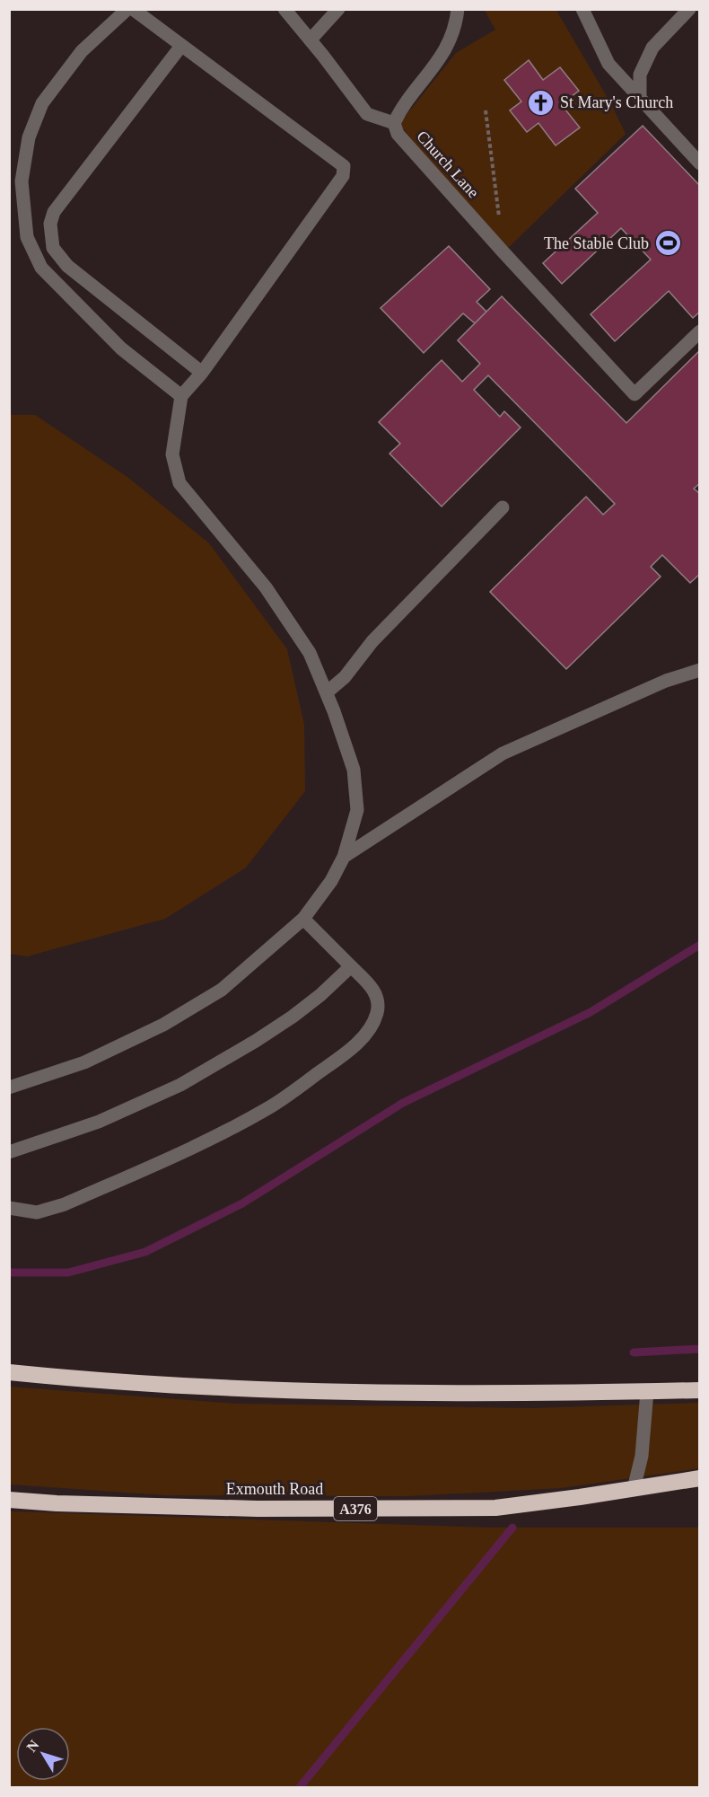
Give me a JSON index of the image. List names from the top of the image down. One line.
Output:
{"streets":{"highway":["Exmouth Road","A376"],"street":["Church Lane"]},"places":{"church":["St Mary's Church"],"sports":["The Stable Club"]},"north":"top left"}
